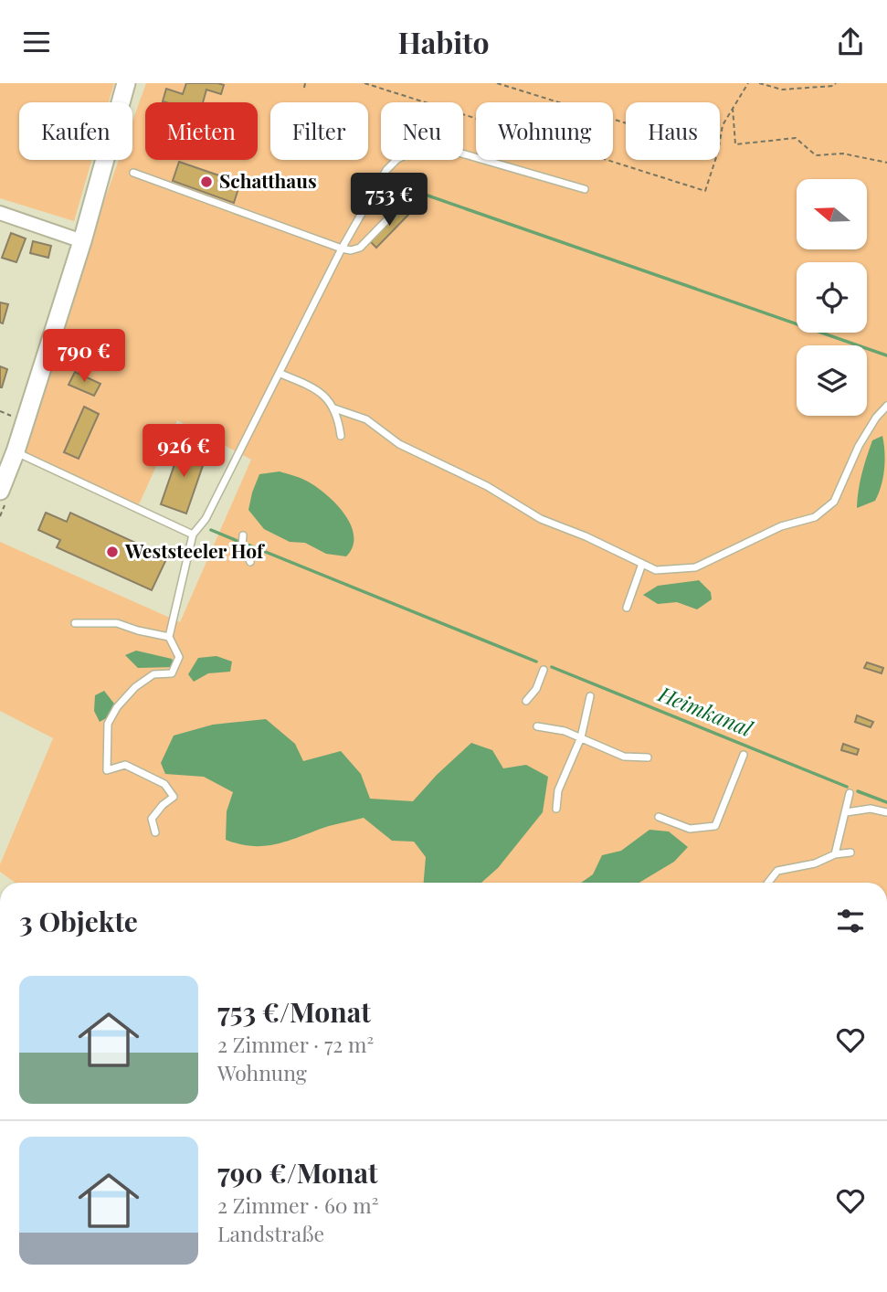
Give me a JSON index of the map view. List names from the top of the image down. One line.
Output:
{"water":["Heimkanal"],"places":["Schatthaus","Weststeeler Hof"],"north":"left","page":{"header":"Habito","chip":["Kaufen","Mieten","Filter","Neu","Wohnung","Haus"],"price":["753 €","790 €","926 €"],"heading":"3 Objekte","list":[{"name":"753 €/Monat","note":"2 Zimmer · 72 m² · Wohnung"},{"name":"790 €/Monat","note":"2 Zimmer · 60 m² · Landstraße"}]}}
